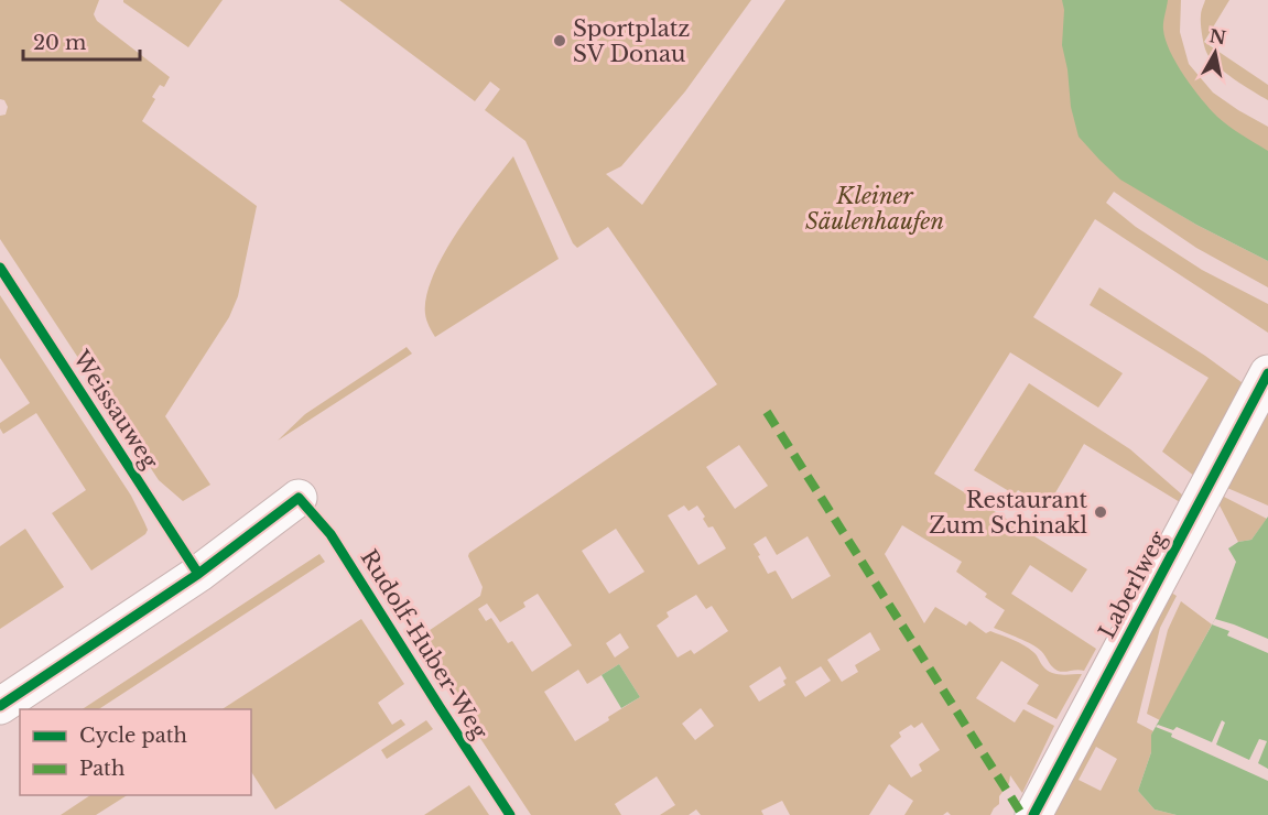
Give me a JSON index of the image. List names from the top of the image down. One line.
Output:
{"streets":{"street":["Laberlweg"],"cycle path":["Weissauweg","Rudolf-Huber-Weg"]},"parks":["Kleiner Säulenhaufen"],"places":["Sportplatz SV Donau","Restaurant Zum Schinakl"],"legend":["Cycle path","Path"],"scale_bar":"20 m","north":"top"}
